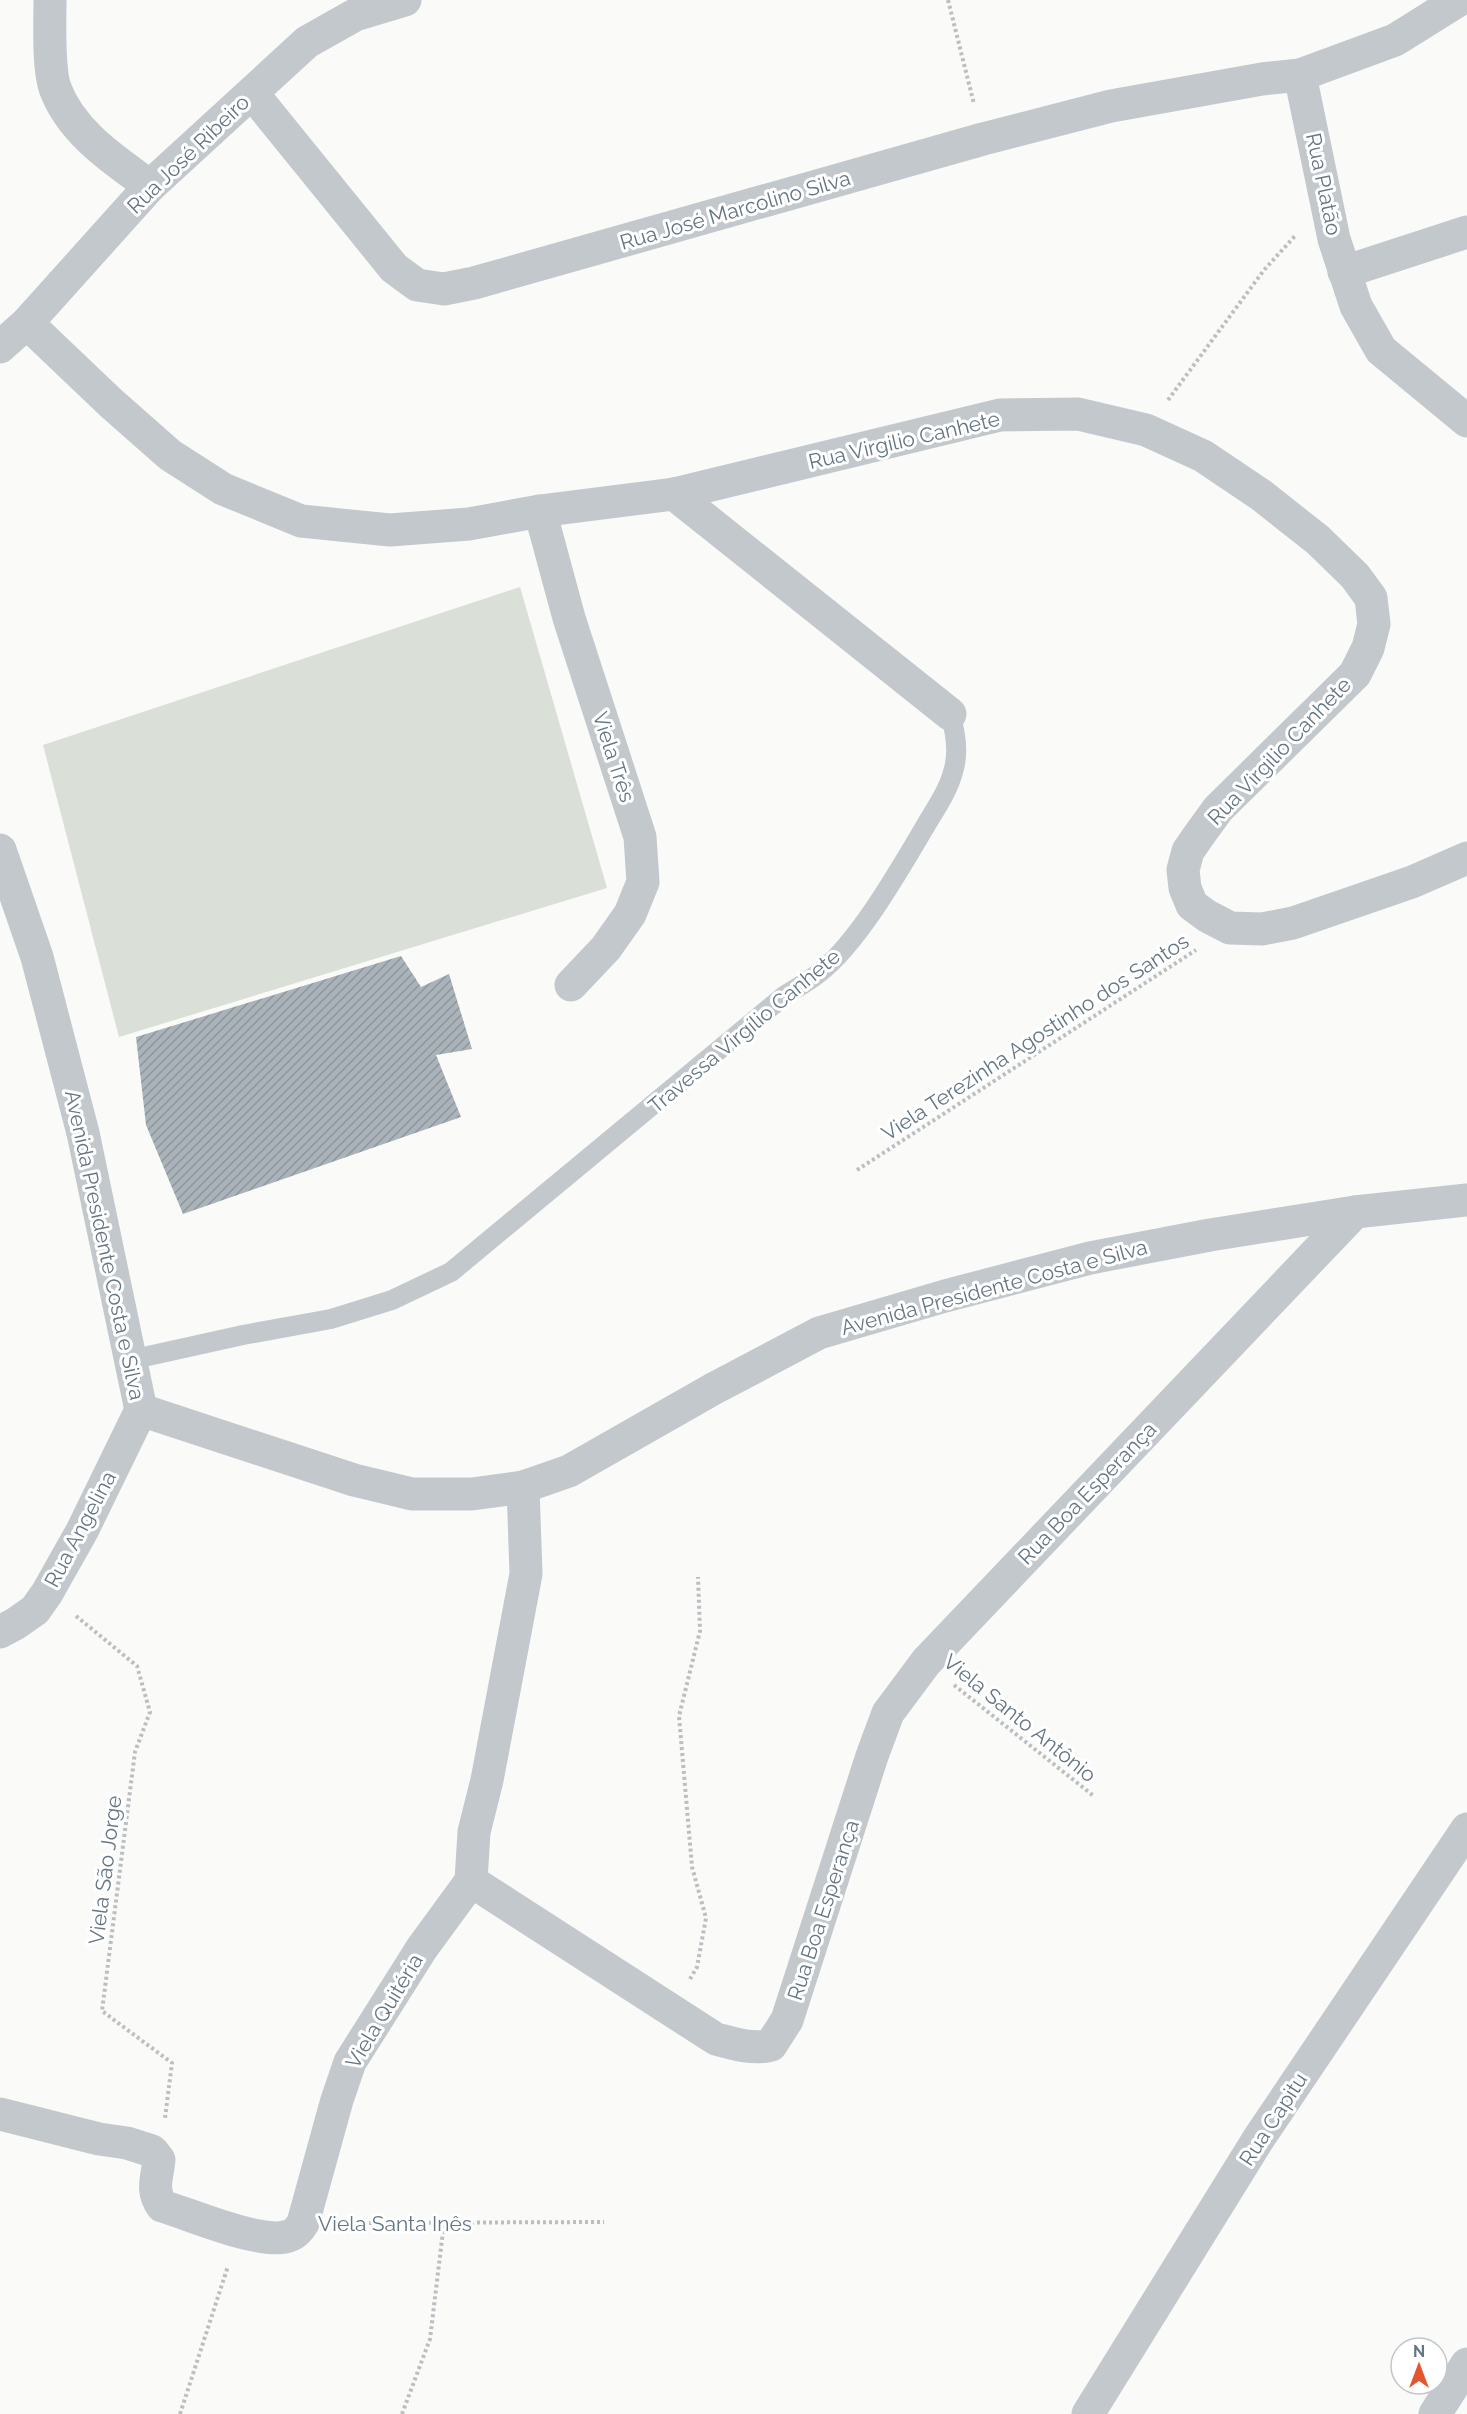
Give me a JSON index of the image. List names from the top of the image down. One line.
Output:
{"streets":{"street":["Rua José Ribeiro","Rua Platão","Rua José Marcolino Silva","Rua Virgilio Canhete","Viela Três","Travessa Virgílio Canhete","Avenida Presidente Costa e Silva","Rua Boa Esperança","Rua Angelina","Viela Quitéria","Rua Capitu","Viela Santa Inês"],"path":["Viela Terezinha Agostinho dos Santos","Viela Santo Antônio","Viela São Jorge"]},"crossings":[["Rua José Ribeiro","Rua José Marcolino Silva"],["Rua José Ribeiro","Rua Virgilio Canhete"],["Rua Platão","Rua José Marcolino Silva"],["Rua Virgilio Canhete","Viela Três"],["Rua Virgilio Canhete","Travessa Virgílio Canhete"],["Rua Virgilio Canhete","Viela Terezinha Agostinho dos Santos"],["Travessa Virgílio Canhete","Avenida Presidente Costa e Silva"],["Avenida Presidente Costa e Silva","Rua Boa Esperança"],["Avenida Presidente Costa e Silva","Rua Angelina"],["Rua Boa Esperança","Viela Santo Antônio"],["Rua Boa Esperança","Viela Quitéria"],["Rua Angelina","Viela São Jorge"],["Viela São Jorge","Viela Santa Inês"],["Viela Quitéria","Viela Santa Inês"]],"north":"top"}
